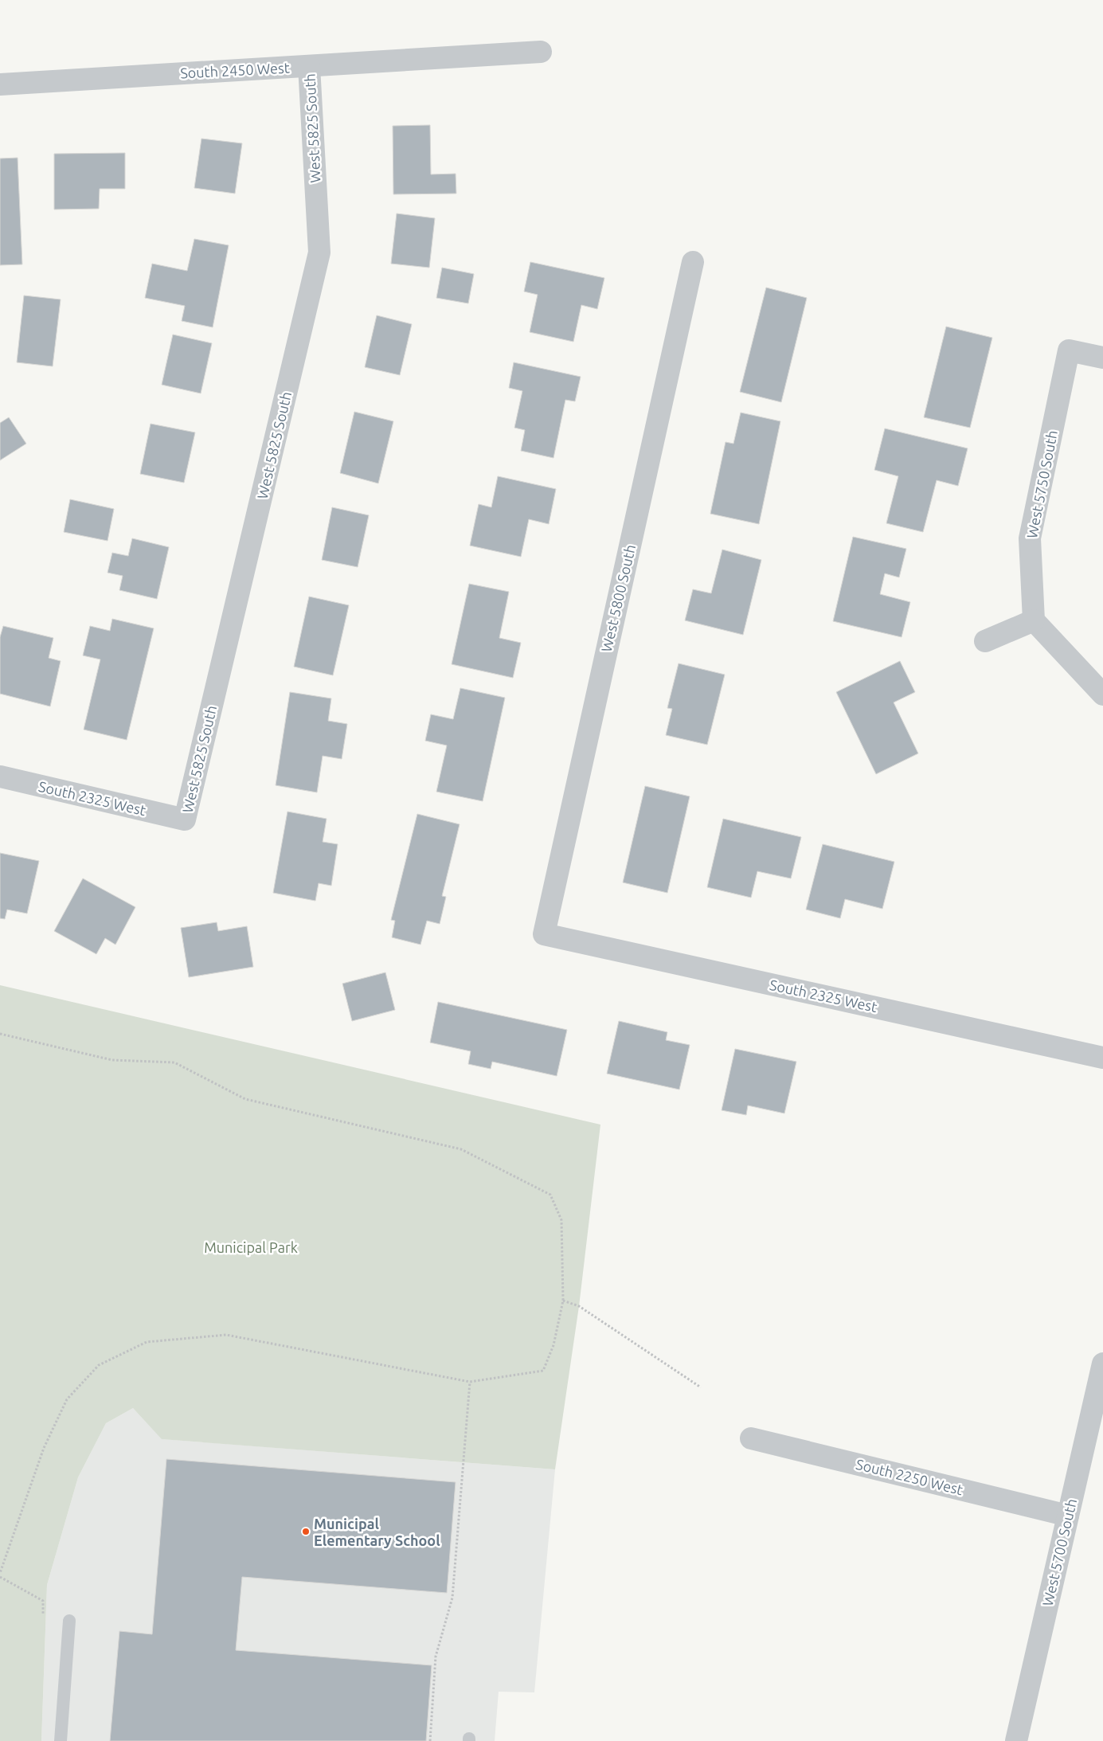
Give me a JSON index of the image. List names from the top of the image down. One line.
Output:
{"streets":{"street":["South 2450 West","West 5825 South","West 5750 South","West 5800 South","South 2325 West","South 2250 West","West 5700 South"]},"crossings":[["South 2450 West","West 5825 South"],["West 5825 South","South 2325 West"],["West 5800 South","South 2325 West"],["South 2250 West","West 5700 South"]],"parks":["Municipal Park"],"places":["Municipal Elementary School"]}
